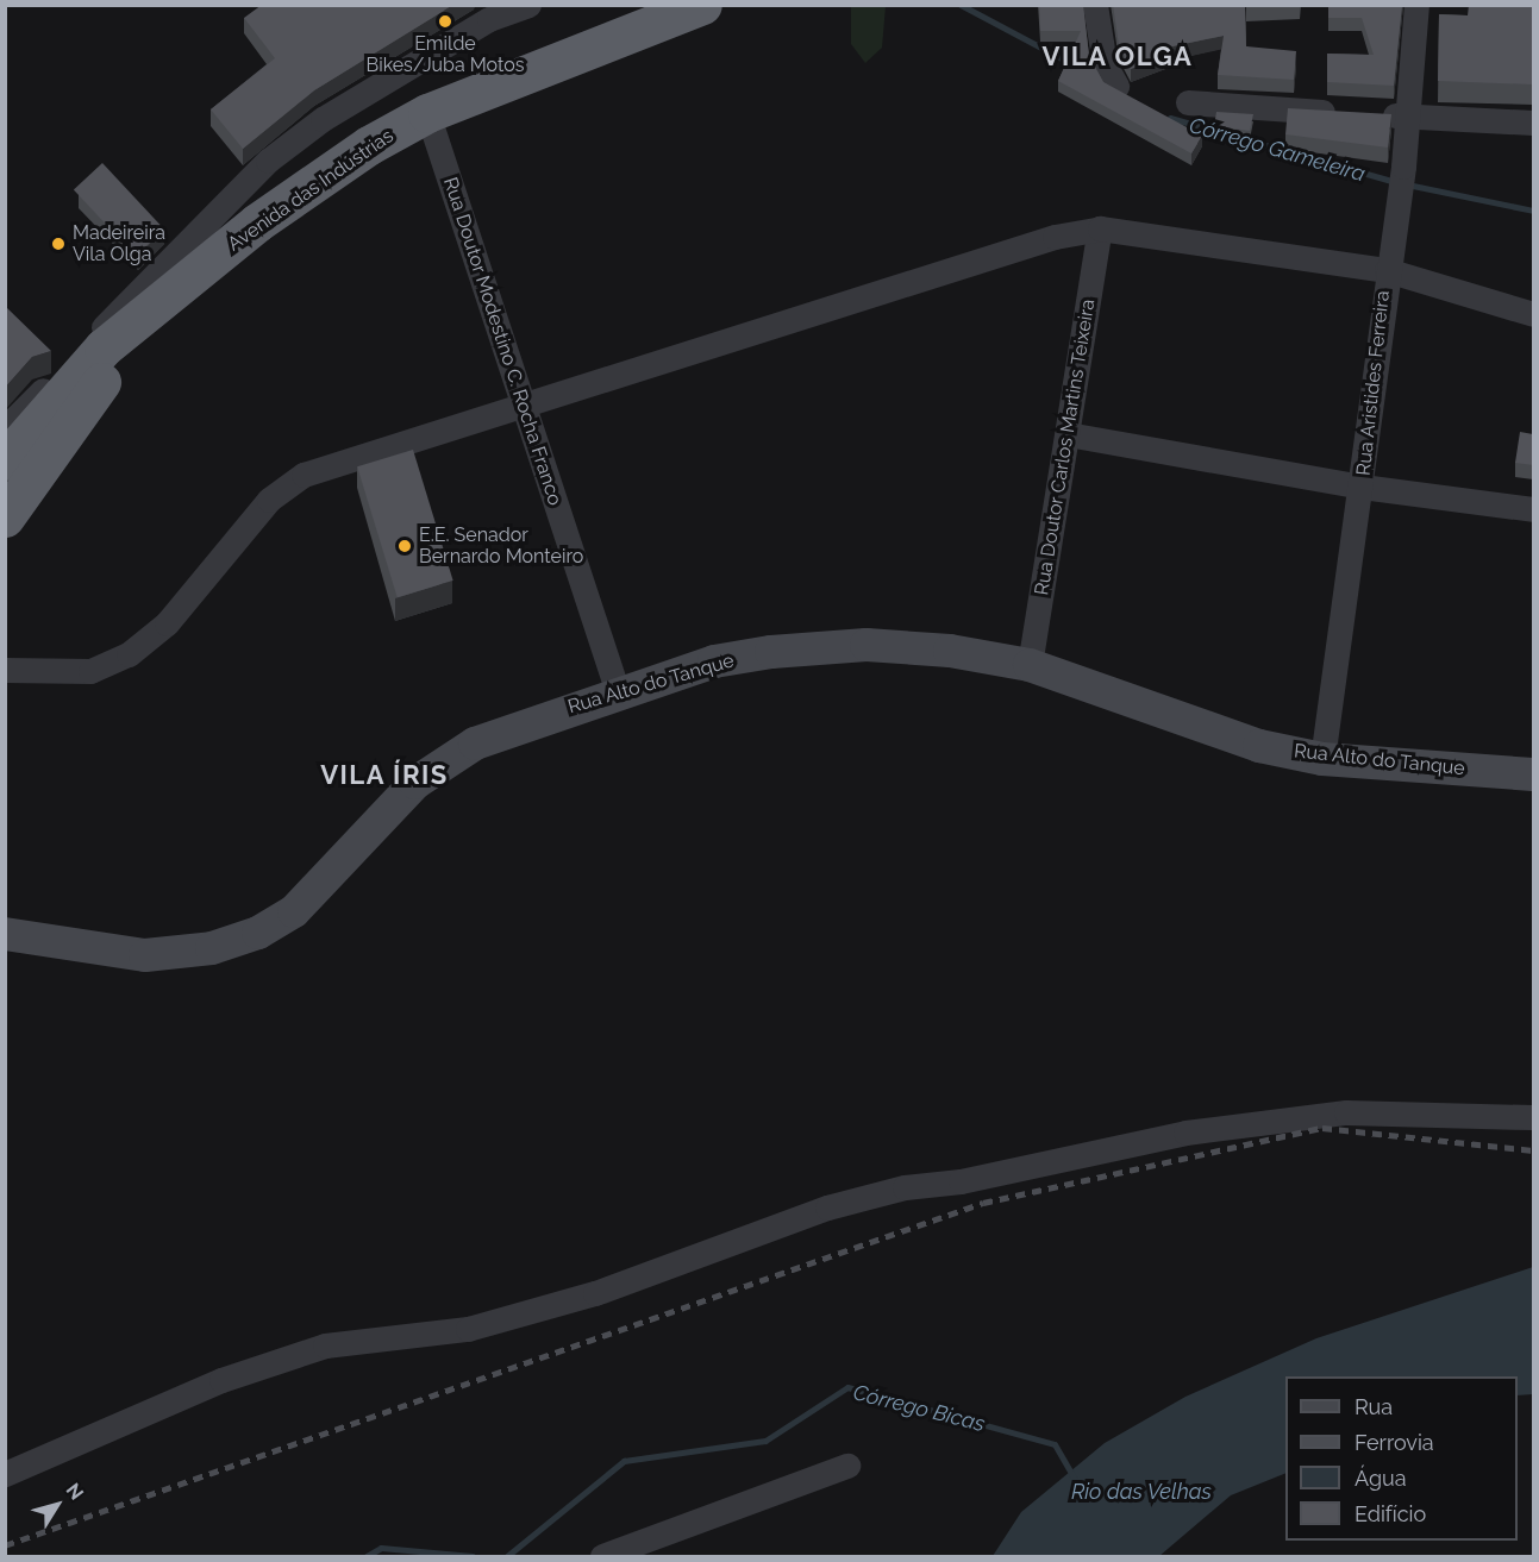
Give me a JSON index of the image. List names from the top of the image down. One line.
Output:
{"streets":{"highway":["Avenida das Indústrias"],"main road":["Rua Alto do Tanque"],"street":["Rua Doutor Modestino C. Rocha Franco","Rua Aristides Ferreira","Rua Doutor Carlos Martins Teixeira"]},"crossings":[["Avenida das Indústrias","Rua Doutor Modestino C. Rocha Franco"],["Rua Doutor Modestino C. Rocha Franco","Rua Alto do Tanque"],["Rua Aristides Ferreira","Rua Alto do Tanque"],["Rua Doutor Carlos Martins Teixeira","Rua Alto do Tanque"]],"districts":["VILA OLGA","VILA ÍRIS"],"water":["Córrego Gameleira","Córrego Bicas","Rio das Velhas"],"places":["Emilde Bikes/Juba Motos","Madeireira Vila Olga","E.E. Senador Bernardo Monteiro"],"legend":["Rua","Ferrovia","Água","Edifício"],"north":"top right"}
